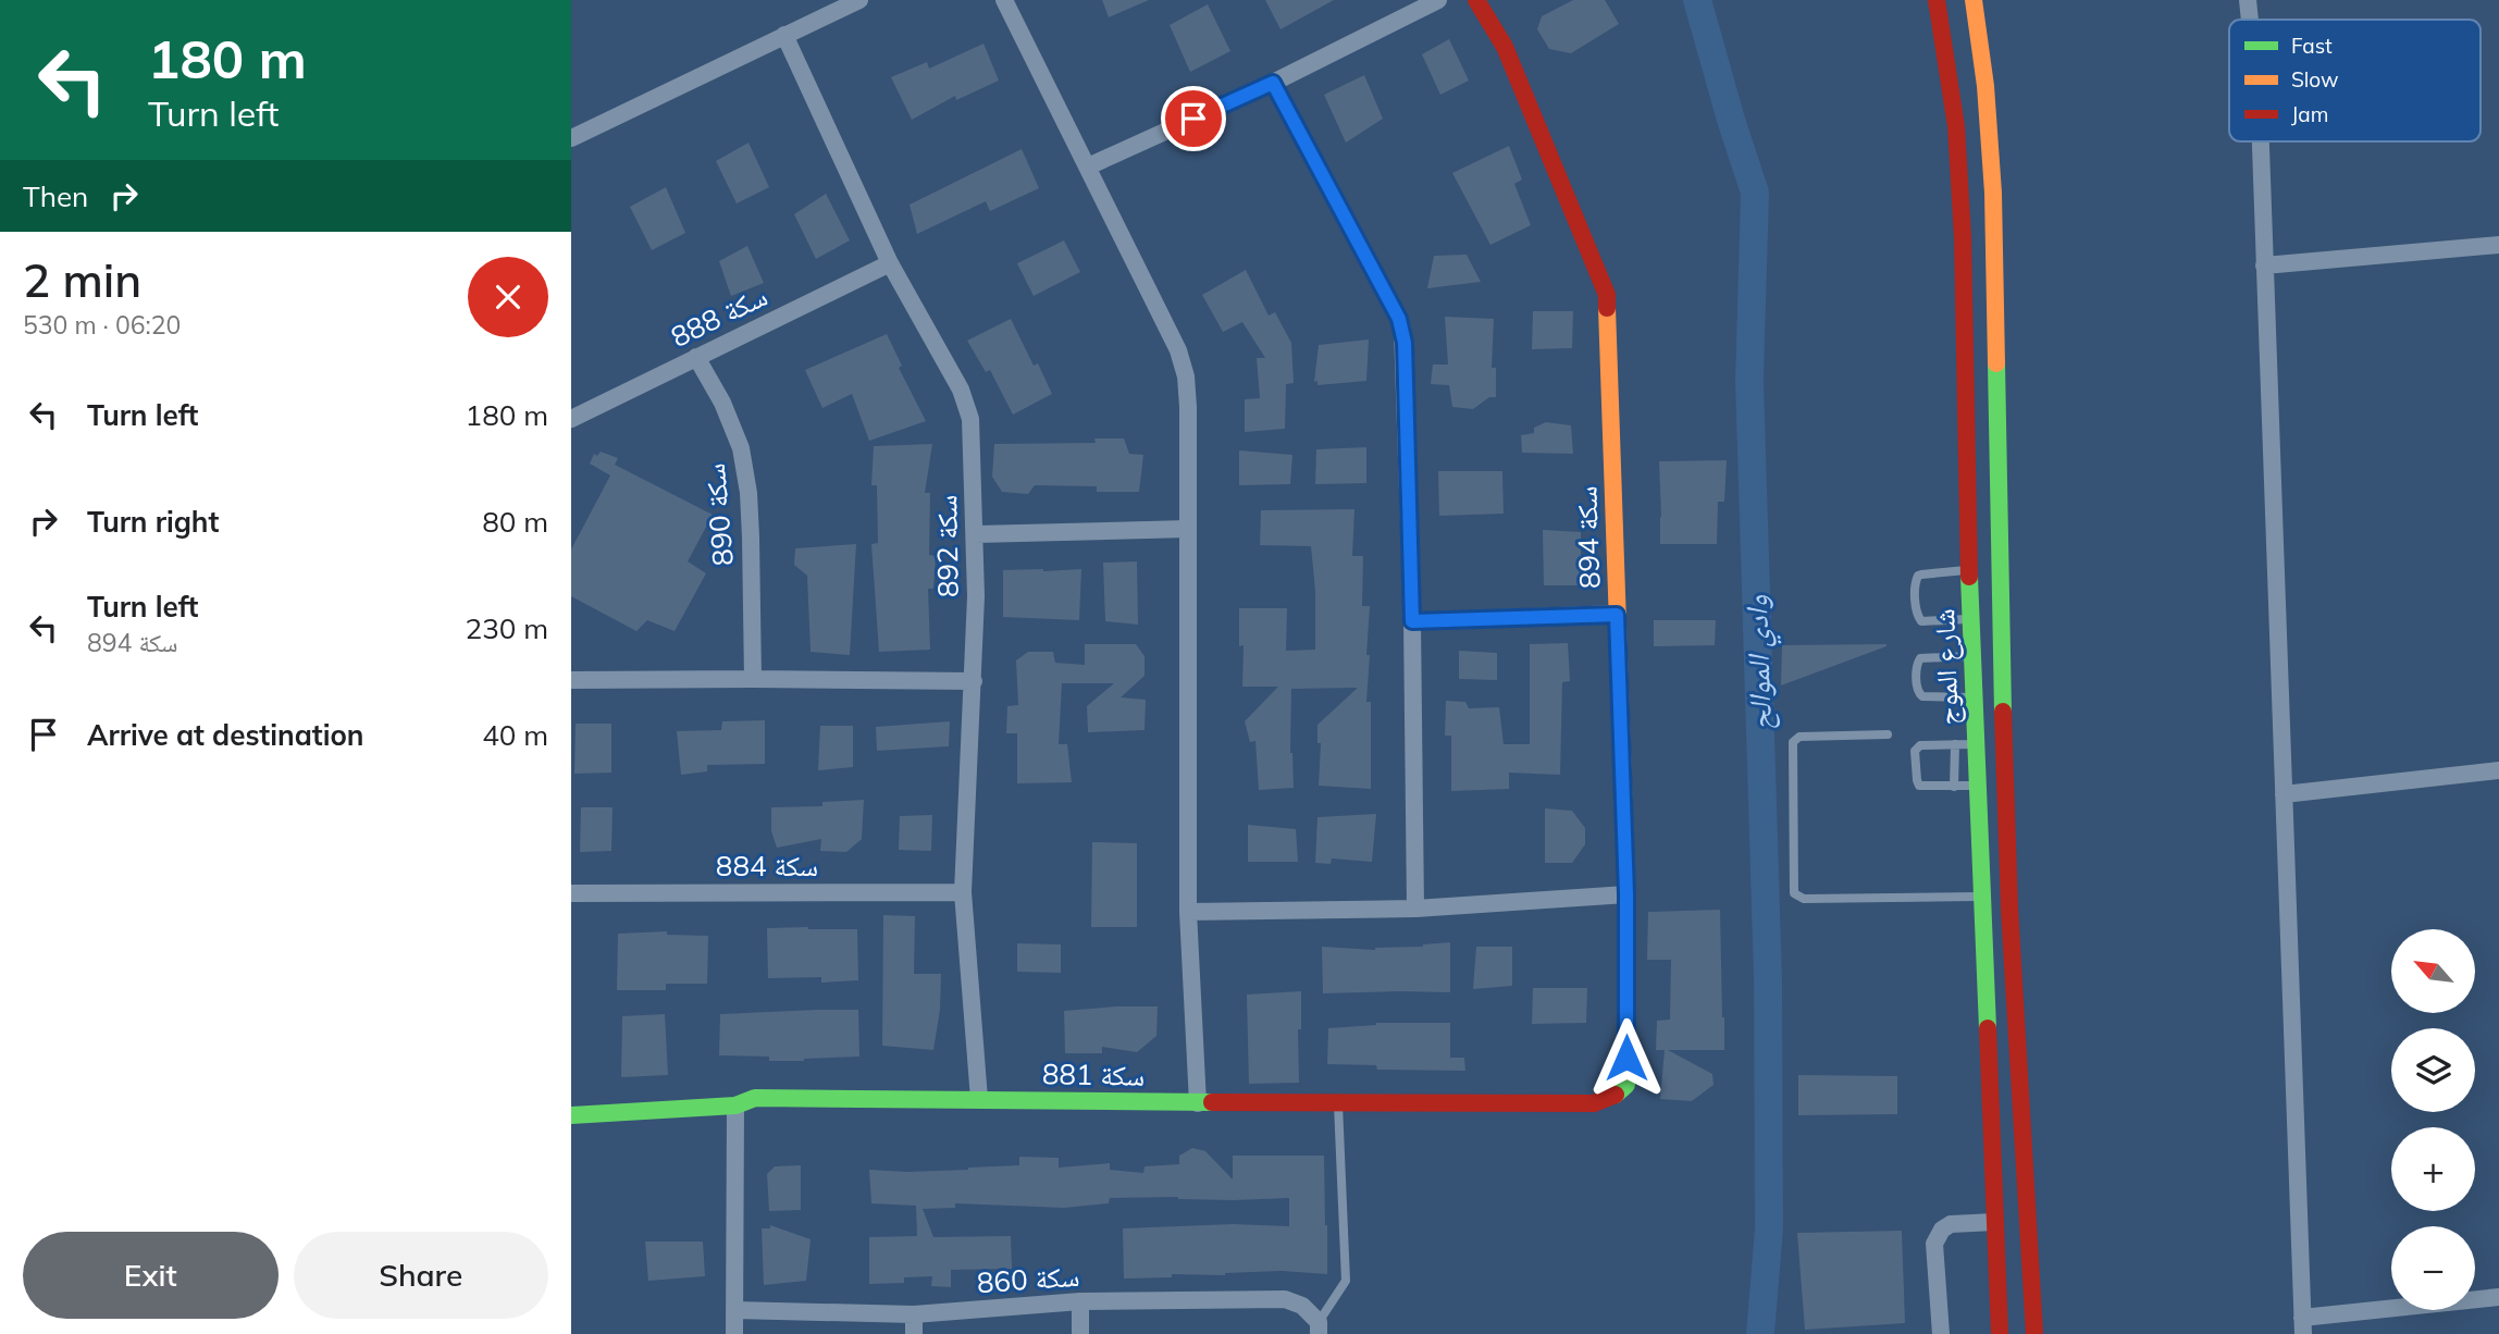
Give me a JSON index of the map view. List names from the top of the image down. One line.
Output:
{"streets":{"main road":["سكة 894","شارع الموج","سكة 881"],"street":["سكة 888","سكة 890","سكة 892","سكة 884","سكة 860"]},"crossings":[["سكة 888","سكة 890"],["سكة 888","سكة 892"],["سكة 894","سكة 881"],["سكة 892","سكة 884"],["سكة 892","سكة 881"],["سكة 881","سكة 860"]],"water":["وادي الموالح"],"legend":["Fast","Slow","Jam"],"north":"top left","page":{"turn":["180 m","Turn left"],"then":"Then","heading":["2 min","530 m · 06:20"],"list":[{"name":"Turn left","value":"180 m"},{"name":"Turn right","value":"80 m"},{"name":"Turn left","note":"سكة 894","value":"230 m"},{"name":"Arrive at destination","value":"40 m"}],"map_buttons":["+","−"],"buttons":["Exit","Share"]}}
